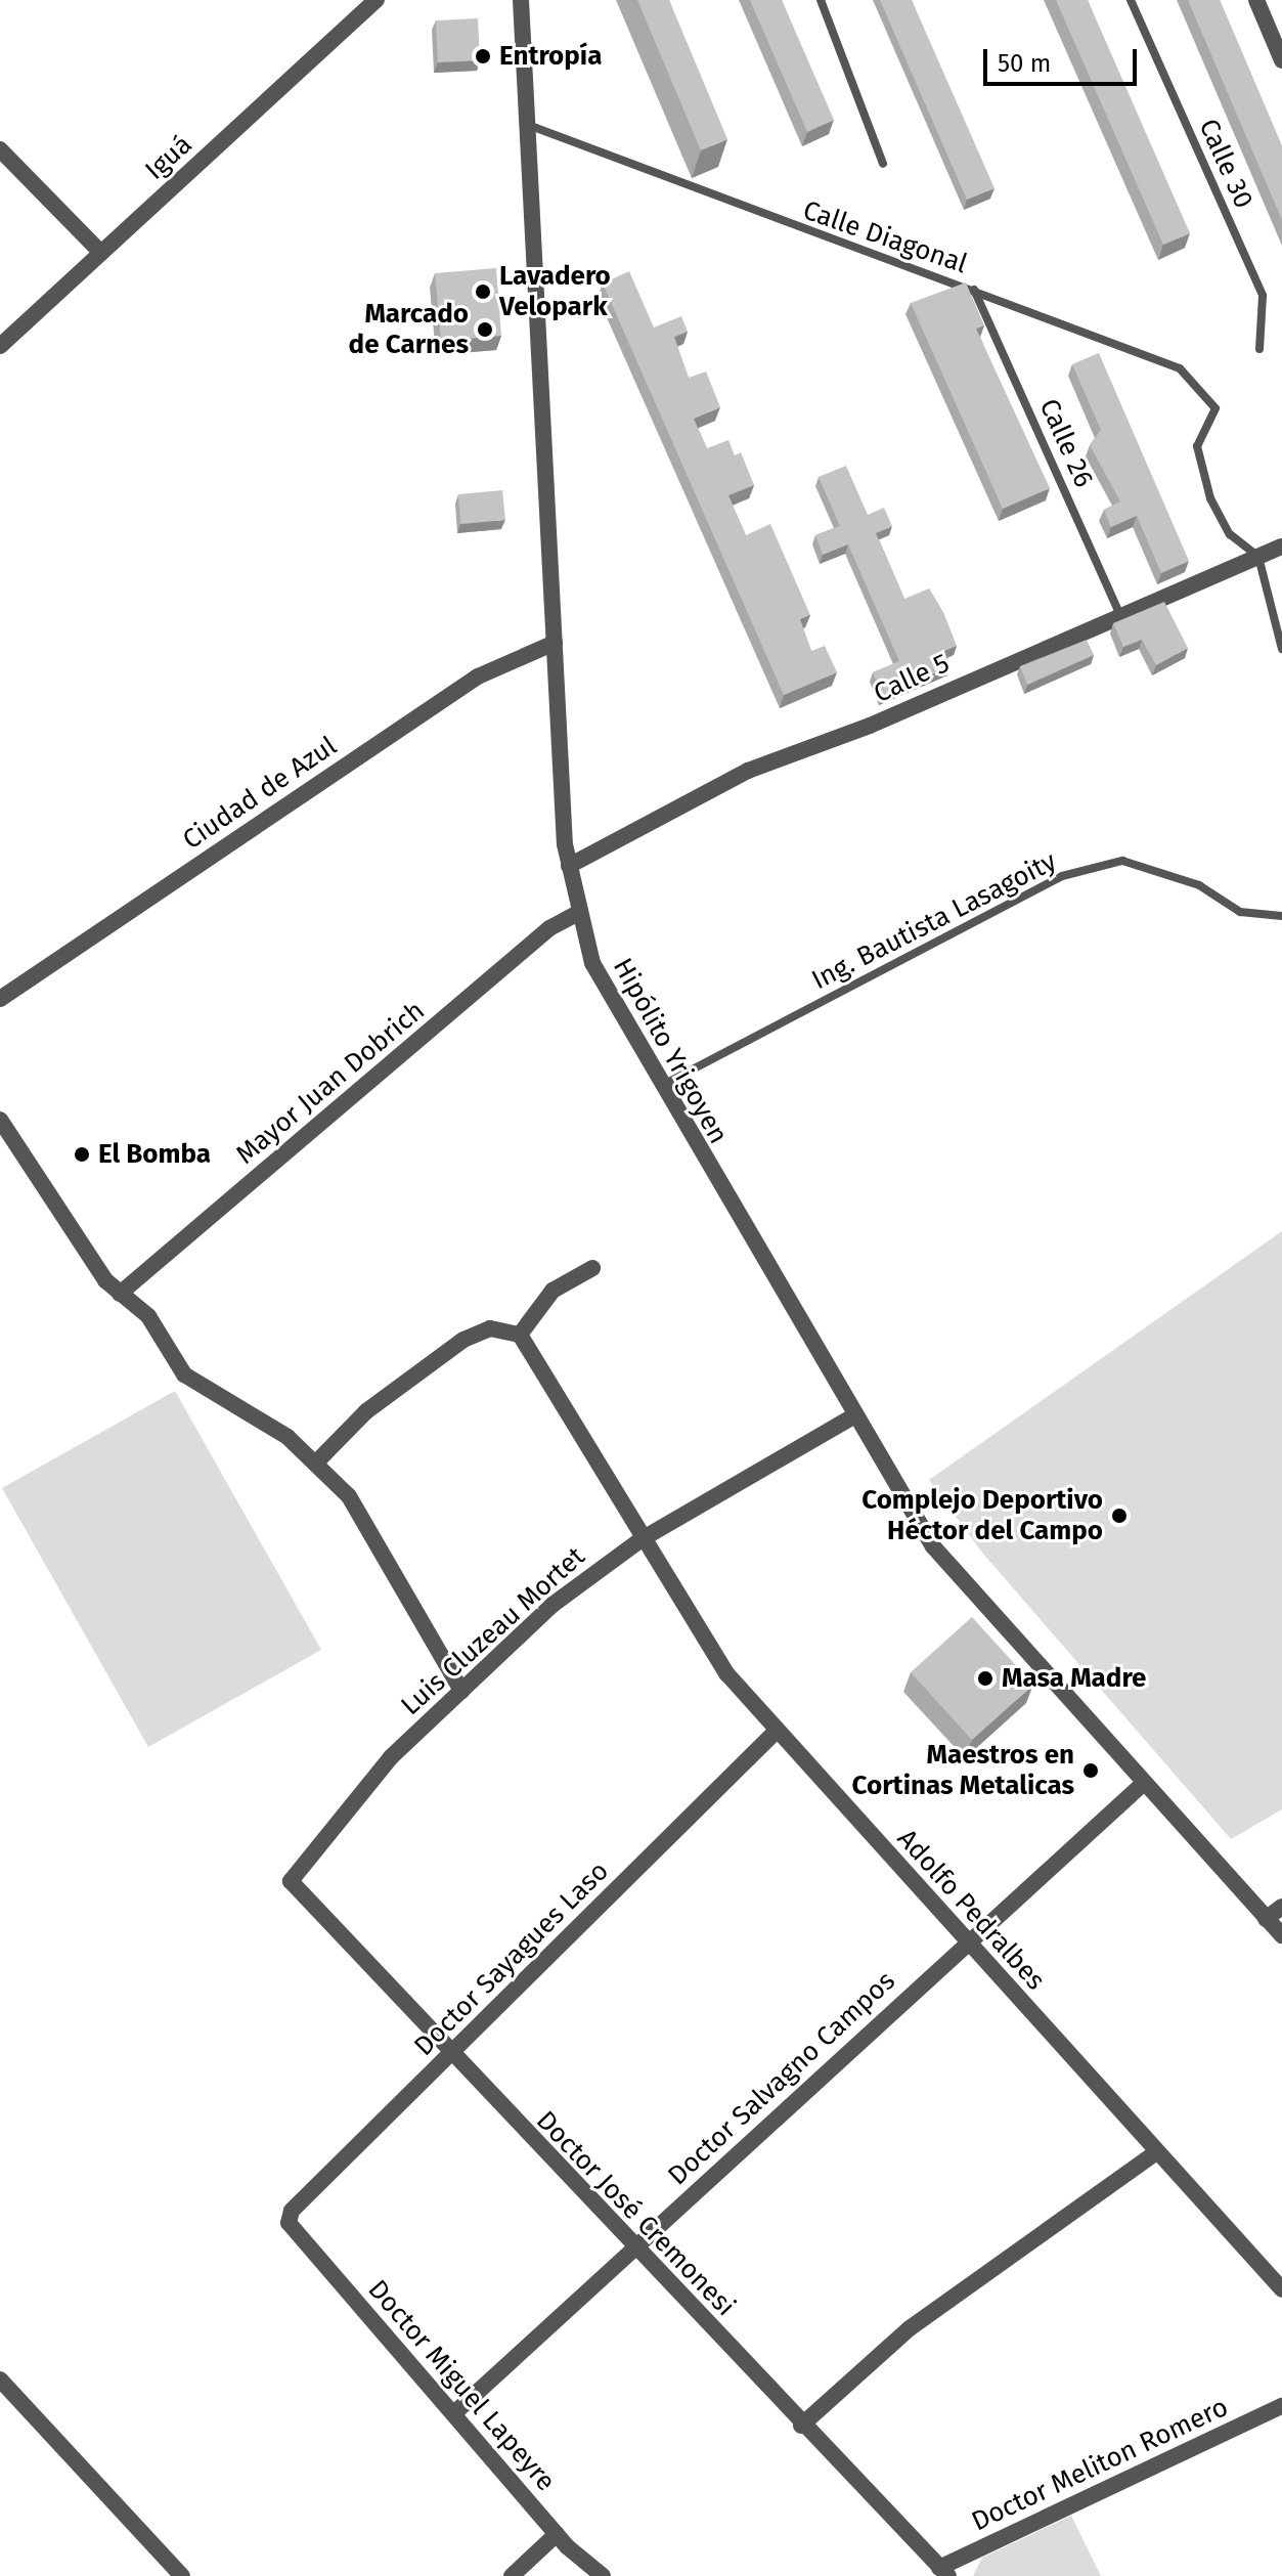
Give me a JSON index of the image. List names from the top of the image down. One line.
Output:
{"streets":{"street":["Iguá","Calle 5","Ciudad de Azul","Hipólito Yrigoyen","Mayor Juan Dobrich","Luis Cluzeau Mortet","Adolfo Pedralbes","Doctor Sayagues Laso","Doctor Salvagno Campos","Doctor José Cremonesi","Doctor Miguel Lapeyre","Doctor Meliton Romero"],"lane":["Calle 30","Calle Diagonal","Calle 26","Ing. Bautista Lasagoity"]},"crossings":[["Calle Diagonal","Calle 26"],["Calle Diagonal","Calle 5"],["Calle Diagonal","Hipólito Yrigoyen"],["Calle 26","Calle 5"],["Calle 5","Hipólito Yrigoyen"],["Ciudad de Azul","Hipólito Yrigoyen"],["Ing. Bautista Lasagoity","Hipólito Yrigoyen"],["Hipólito Yrigoyen","Mayor Juan Dobrich"],["Hipólito Yrigoyen","Luis Cluzeau Mortet"],["Hipólito Yrigoyen","Doctor Salvagno Campos"],["Luis Cluzeau Mortet","Adolfo Pedralbes"],["Luis Cluzeau Mortet","Doctor José Cremonesi"],["Adolfo Pedralbes","Doctor Sayagues Laso"],["Adolfo Pedralbes","Doctor Salvagno Campos"],["Doctor Sayagues Laso","Doctor José Cremonesi"],["Doctor Sayagues Laso","Doctor Miguel Lapeyre"],["Doctor Salvagno Campos","Doctor José Cremonesi"],["Doctor Salvagno Campos","Doctor Miguel Lapeyre"],["Doctor José Cremonesi","Doctor Meliton Romero"]],"places":["Entropía","Lavadero Velopark","Marcado de Carnes","El Bomba","Complejo Deportivo Héctor del Campo","Masa Madre","Maestros en Cortinas Metalicas"],"scale_bar":"50 m"}
